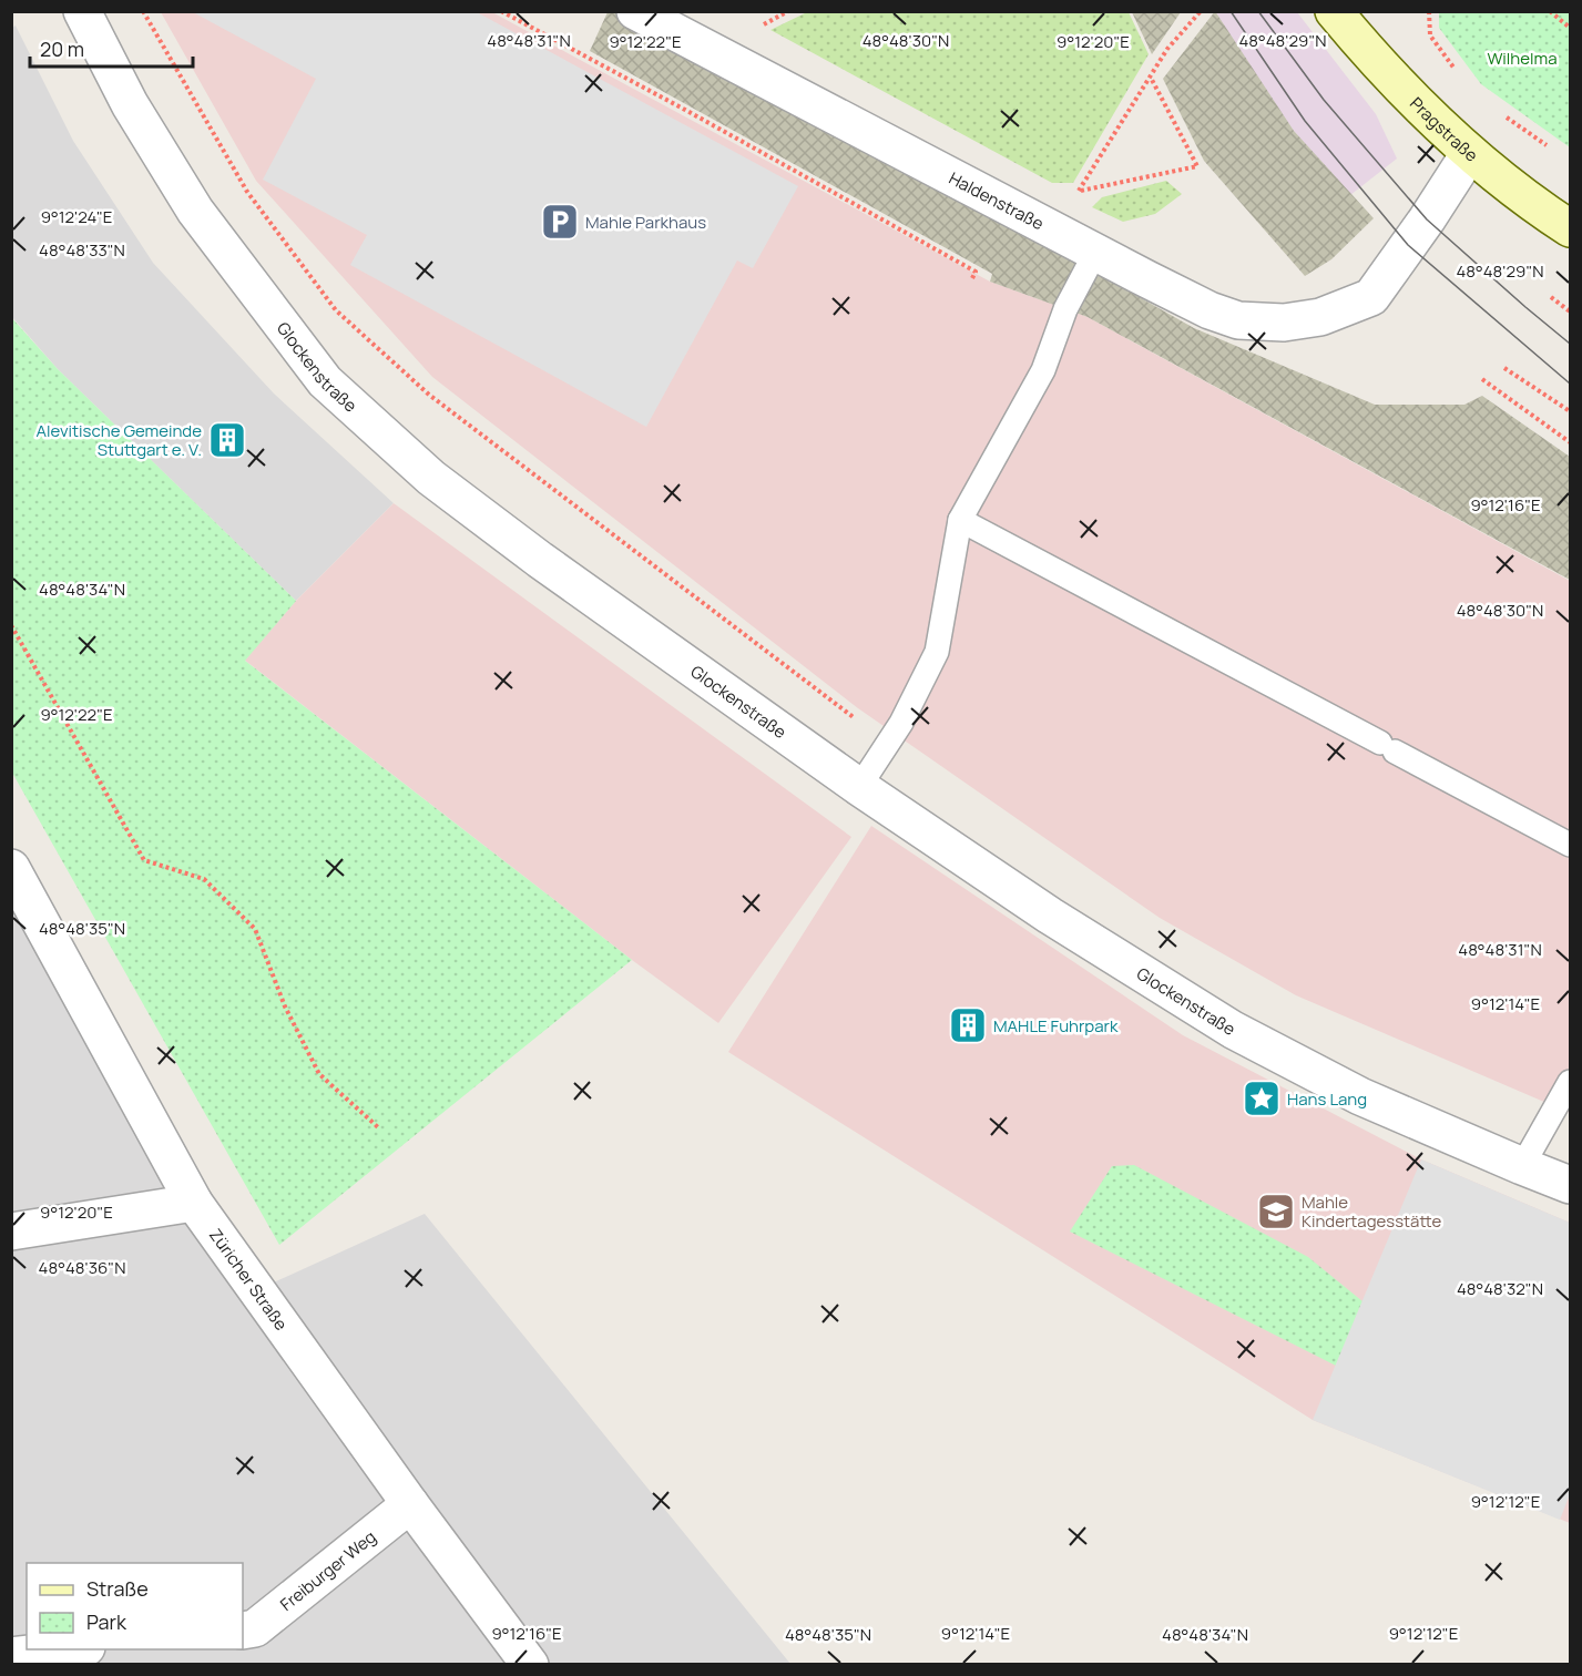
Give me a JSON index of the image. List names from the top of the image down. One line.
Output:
{"streets":{"main road":["Pragstraße"],"street":["Haldenstraße","Glockenstraße","Züricher Straße","Freiburger Weg"]},"crossings":[["Pragstraße","Haldenstraße"],["Züricher Straße","Freiburger Weg"]],"parks":["Wilhelma"],"places":{"parking":["Mahle Parkhaus"],"building":["Alevitische Gemeinde Stuttgart e. V.","MAHLE Fuhrpark"],"place":["Hans Lang"],"school or university":["Mahle Kindertagesstätte"]},"legend":["Straße","Park"],"scale_bar":"20 m","coordinates":["48°48'30\"N","48°48'31\"N","48°48'29\"N","9°12'22\"E","9°12'20\"E","9°12'24\"E","48°48'33\"N","9°12'16\"E","48°48'34\"N","48°48'35\"N","9°12'14\"E","48°48'36\"N","48°48'32\"N","9°12'12\"E"]}
